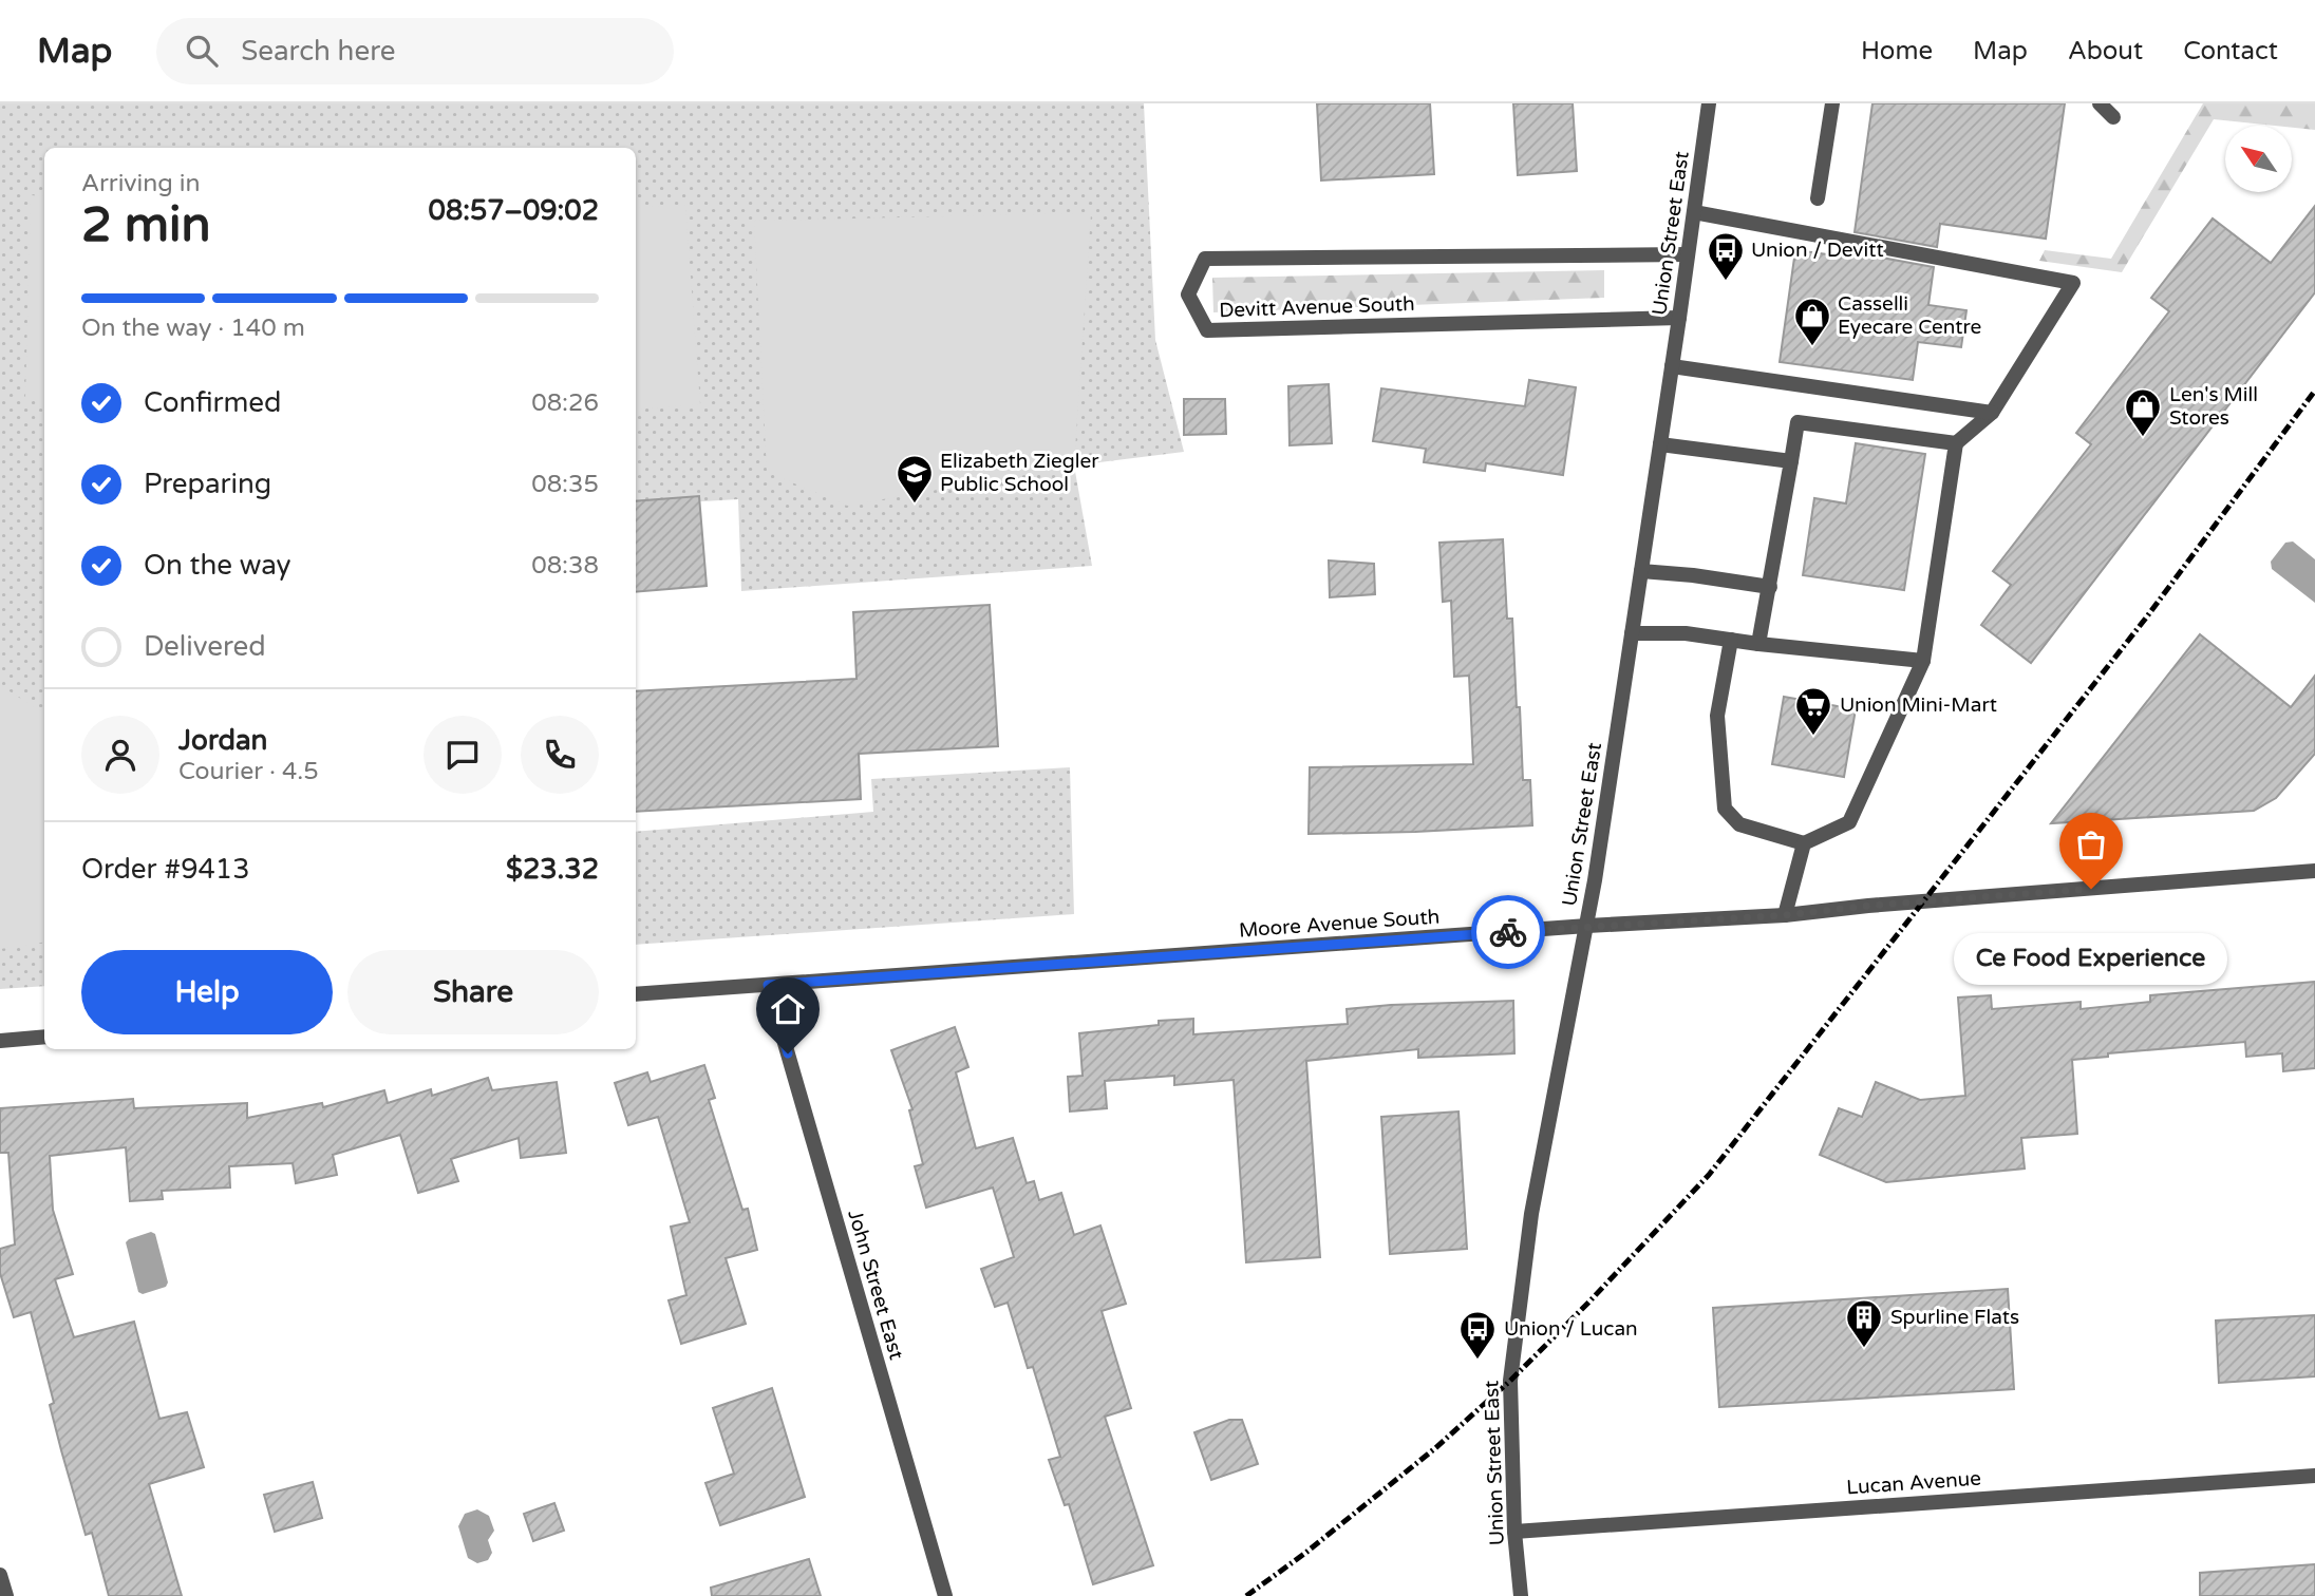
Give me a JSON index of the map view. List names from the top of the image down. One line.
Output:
{"streets":{"street":["Union Street East","Devitt Avenue South","Moore Avenue South","John Street East","Lucan Avenue"]},"crossings":[["Union Street East","Devitt Avenue South"],["Union Street East","Moore Avenue South"],["Union Street East","Lucan Avenue"],["Moore Avenue South","John Street East"]],"places":{"bus stop":["Union / Devitt","Union / Lucan"],"shop":["Casselli Eyecare Centre","Len's Mill Stores"],"school or university":["Elizabeth Ziegler Public School"],"supermarket":["Union Mini-Mart"],"other":["Ce Food Experience"],"building":["Spurline Flats"]},"north":"top left","page":{"header":"Map","search":"Search here","nav":["Home","Map","About","Contact"],"heading":["2 min","Arriving in","08:57–09:02"],"panel":["Jordan","Courier · 4.5","Order #9413","$23.32"],"bar":"On the way · 140 m","list":[["Confirmed","08:26"],["Preparing","08:35"],["On the way","08:38"],"Delivered"],"bubble":"Ce Food Experience","buttons":["Help","Share"]}}
